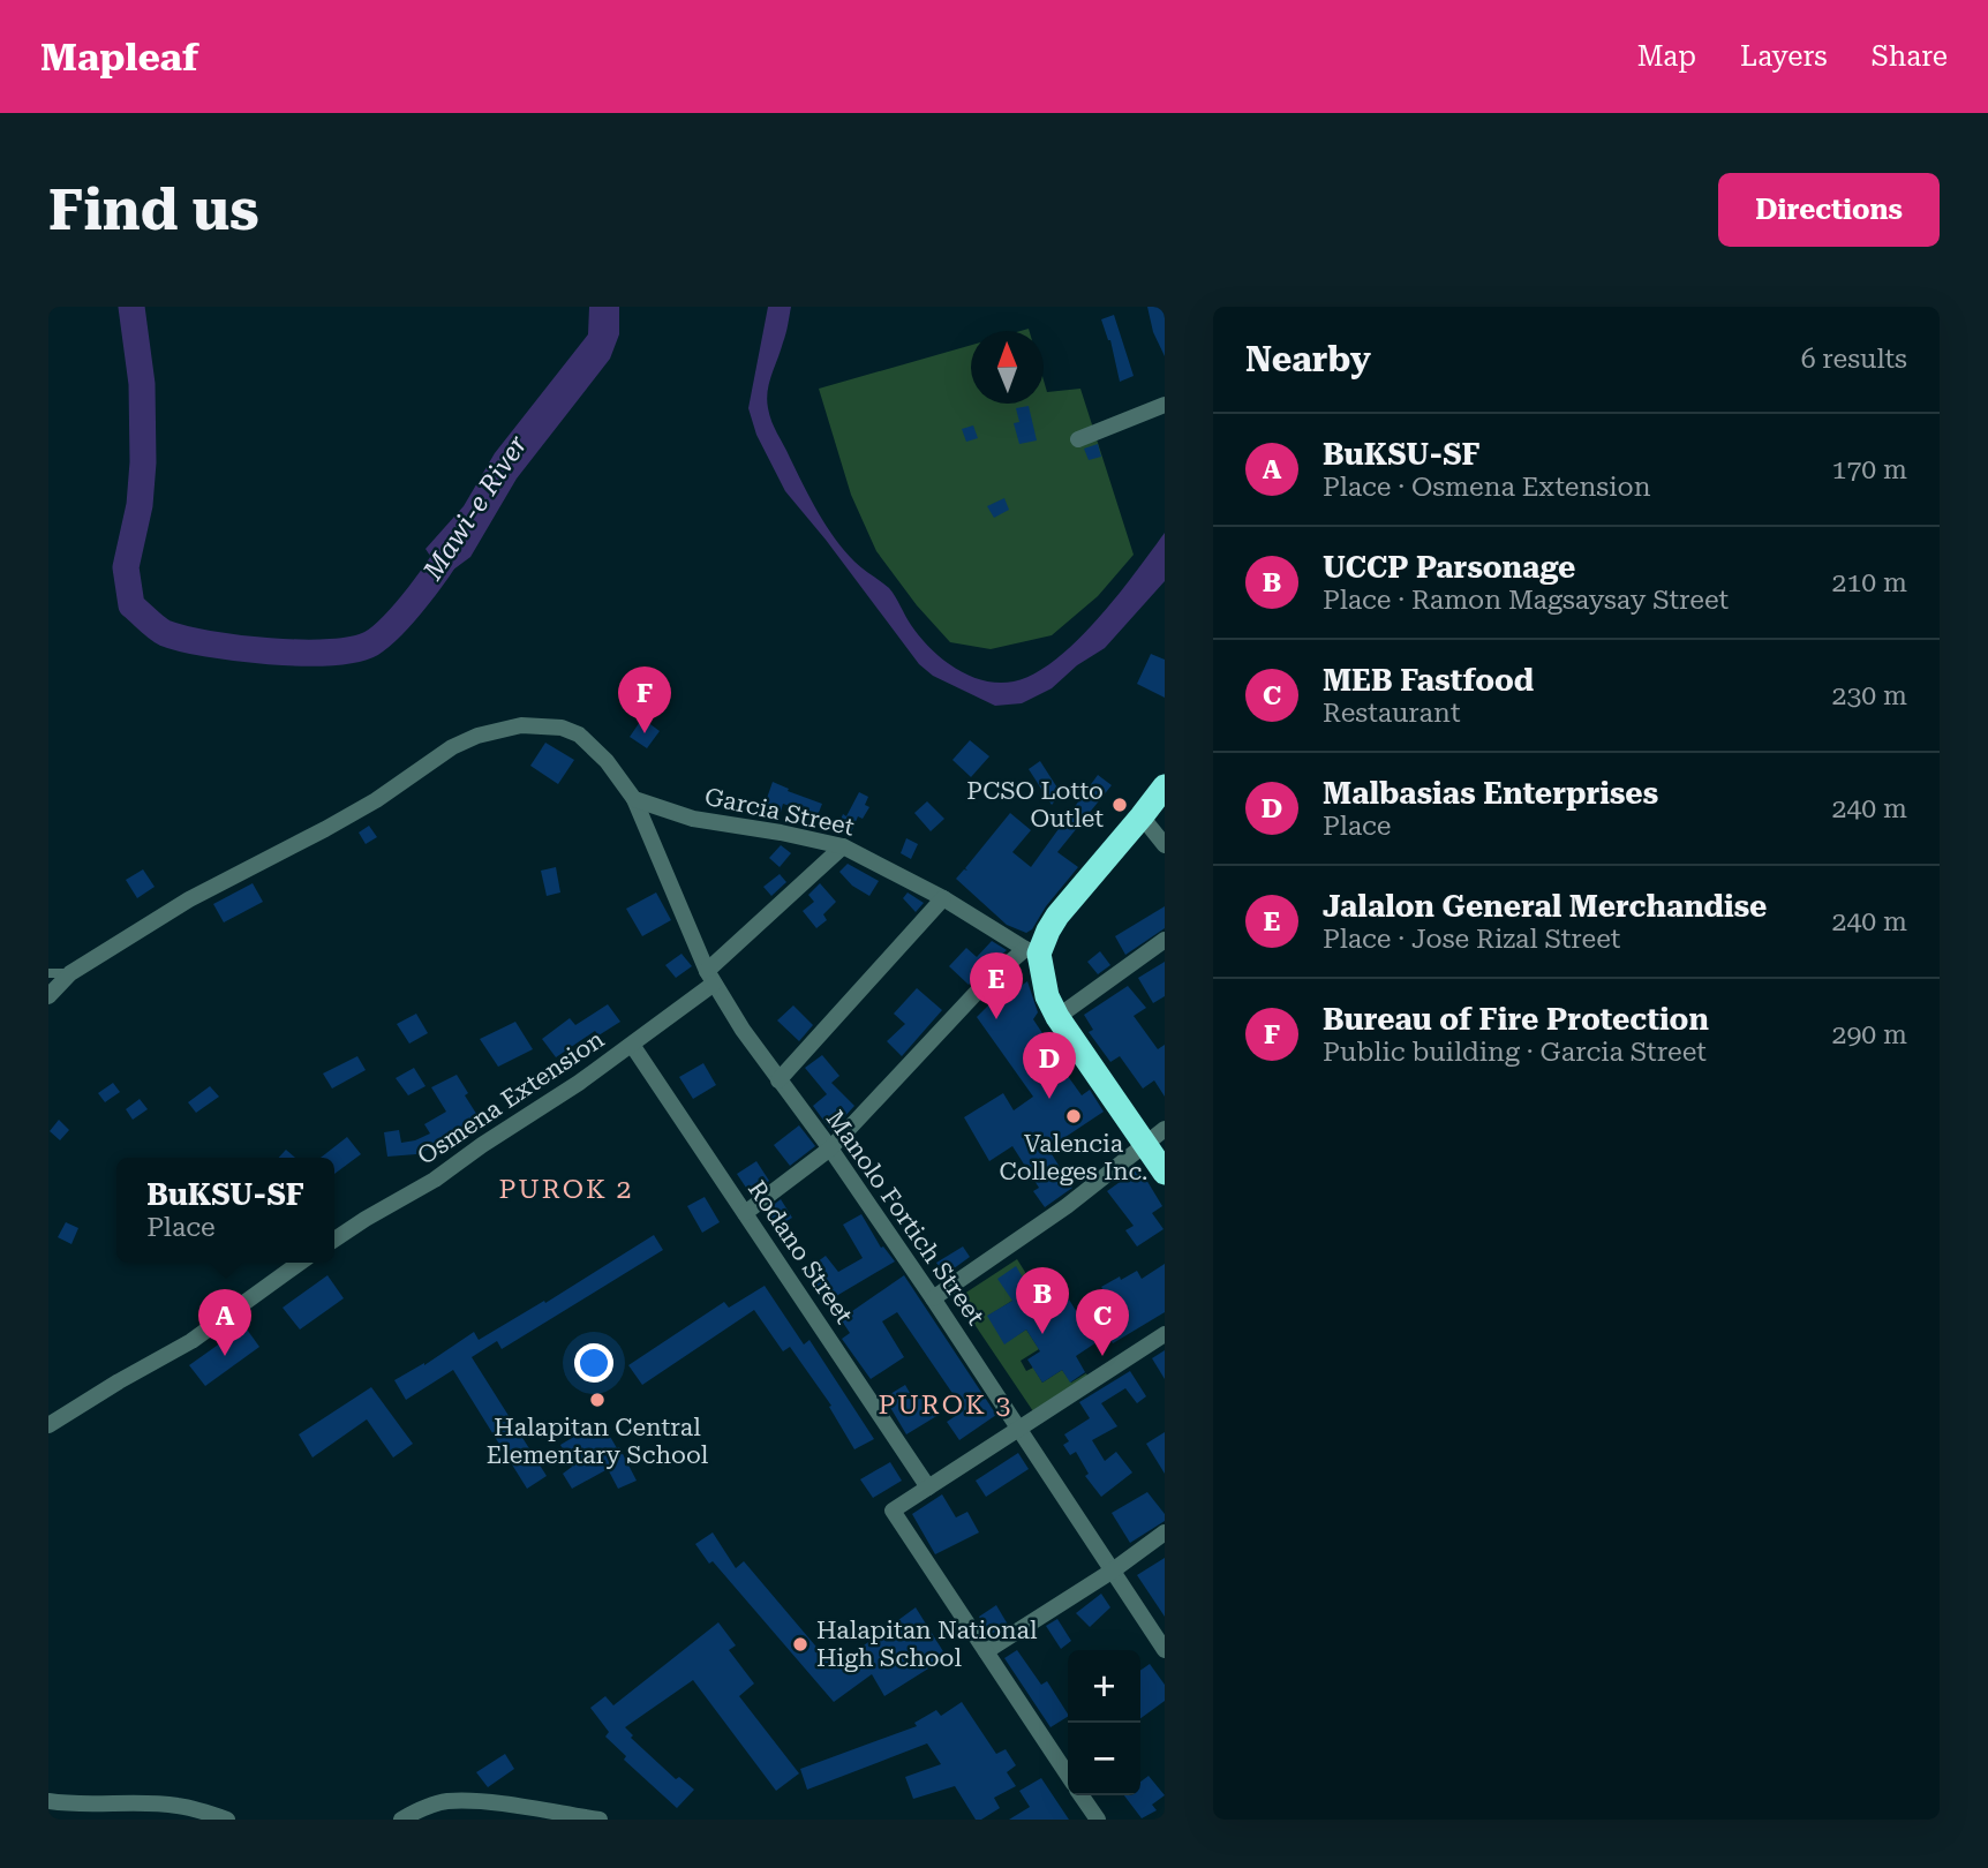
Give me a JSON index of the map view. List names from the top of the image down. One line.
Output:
{"streets":{"street":["Garcia Street","Osmena Extension","Manolo Fortich Street","Rodano Street"]},"crossings":[["Garcia Street","Osmena Extension"],["Garcia Street","Manolo Fortich Street"],["Osmena Extension","Manolo Fortich Street"],["Osmena Extension","Rodano Street"]],"districts":["PUROK 2","PUROK 3"],"water":["Mawi-e River"],"places":["PCSO Lotto Outlet","Valencia Colleges Inc.","Halapitan Central Elementary School","Halapitan National High School"],"north":"top","page":{"header":"Mapleaf","nav":["Map","Layers","Share"],"buttons":"Directions","title":"Find us","heading":["Nearby","6 results"],"list":[{"mark":"A","name":"BuKSU-SF","note":"Place · Osmena Extension","value":"170 m"},{"mark":"B","name":"UCCP Parsonage","note":"Place · Ramon Magsaysay Street","value":"210 m"},{"mark":"C","name":"MEB Fastfood","note":"Restaurant","value":"230 m"},{"mark":"D","name":"Malbasias Enterprises","note":"Place","value":"240 m"},{"mark":"E","name":"Jalalon General Merchandise","note":"Place · Jose Rizal Street","value":"240 m"},{"mark":"F","name":"Bureau of Fire Protection","note":"Public building · Garcia Street","value":"290 m"}],"pins":["F","E","D","B","A","C"],"popup":["BuKSU-SF","Place"],"map_buttons":["+","−"]}}
